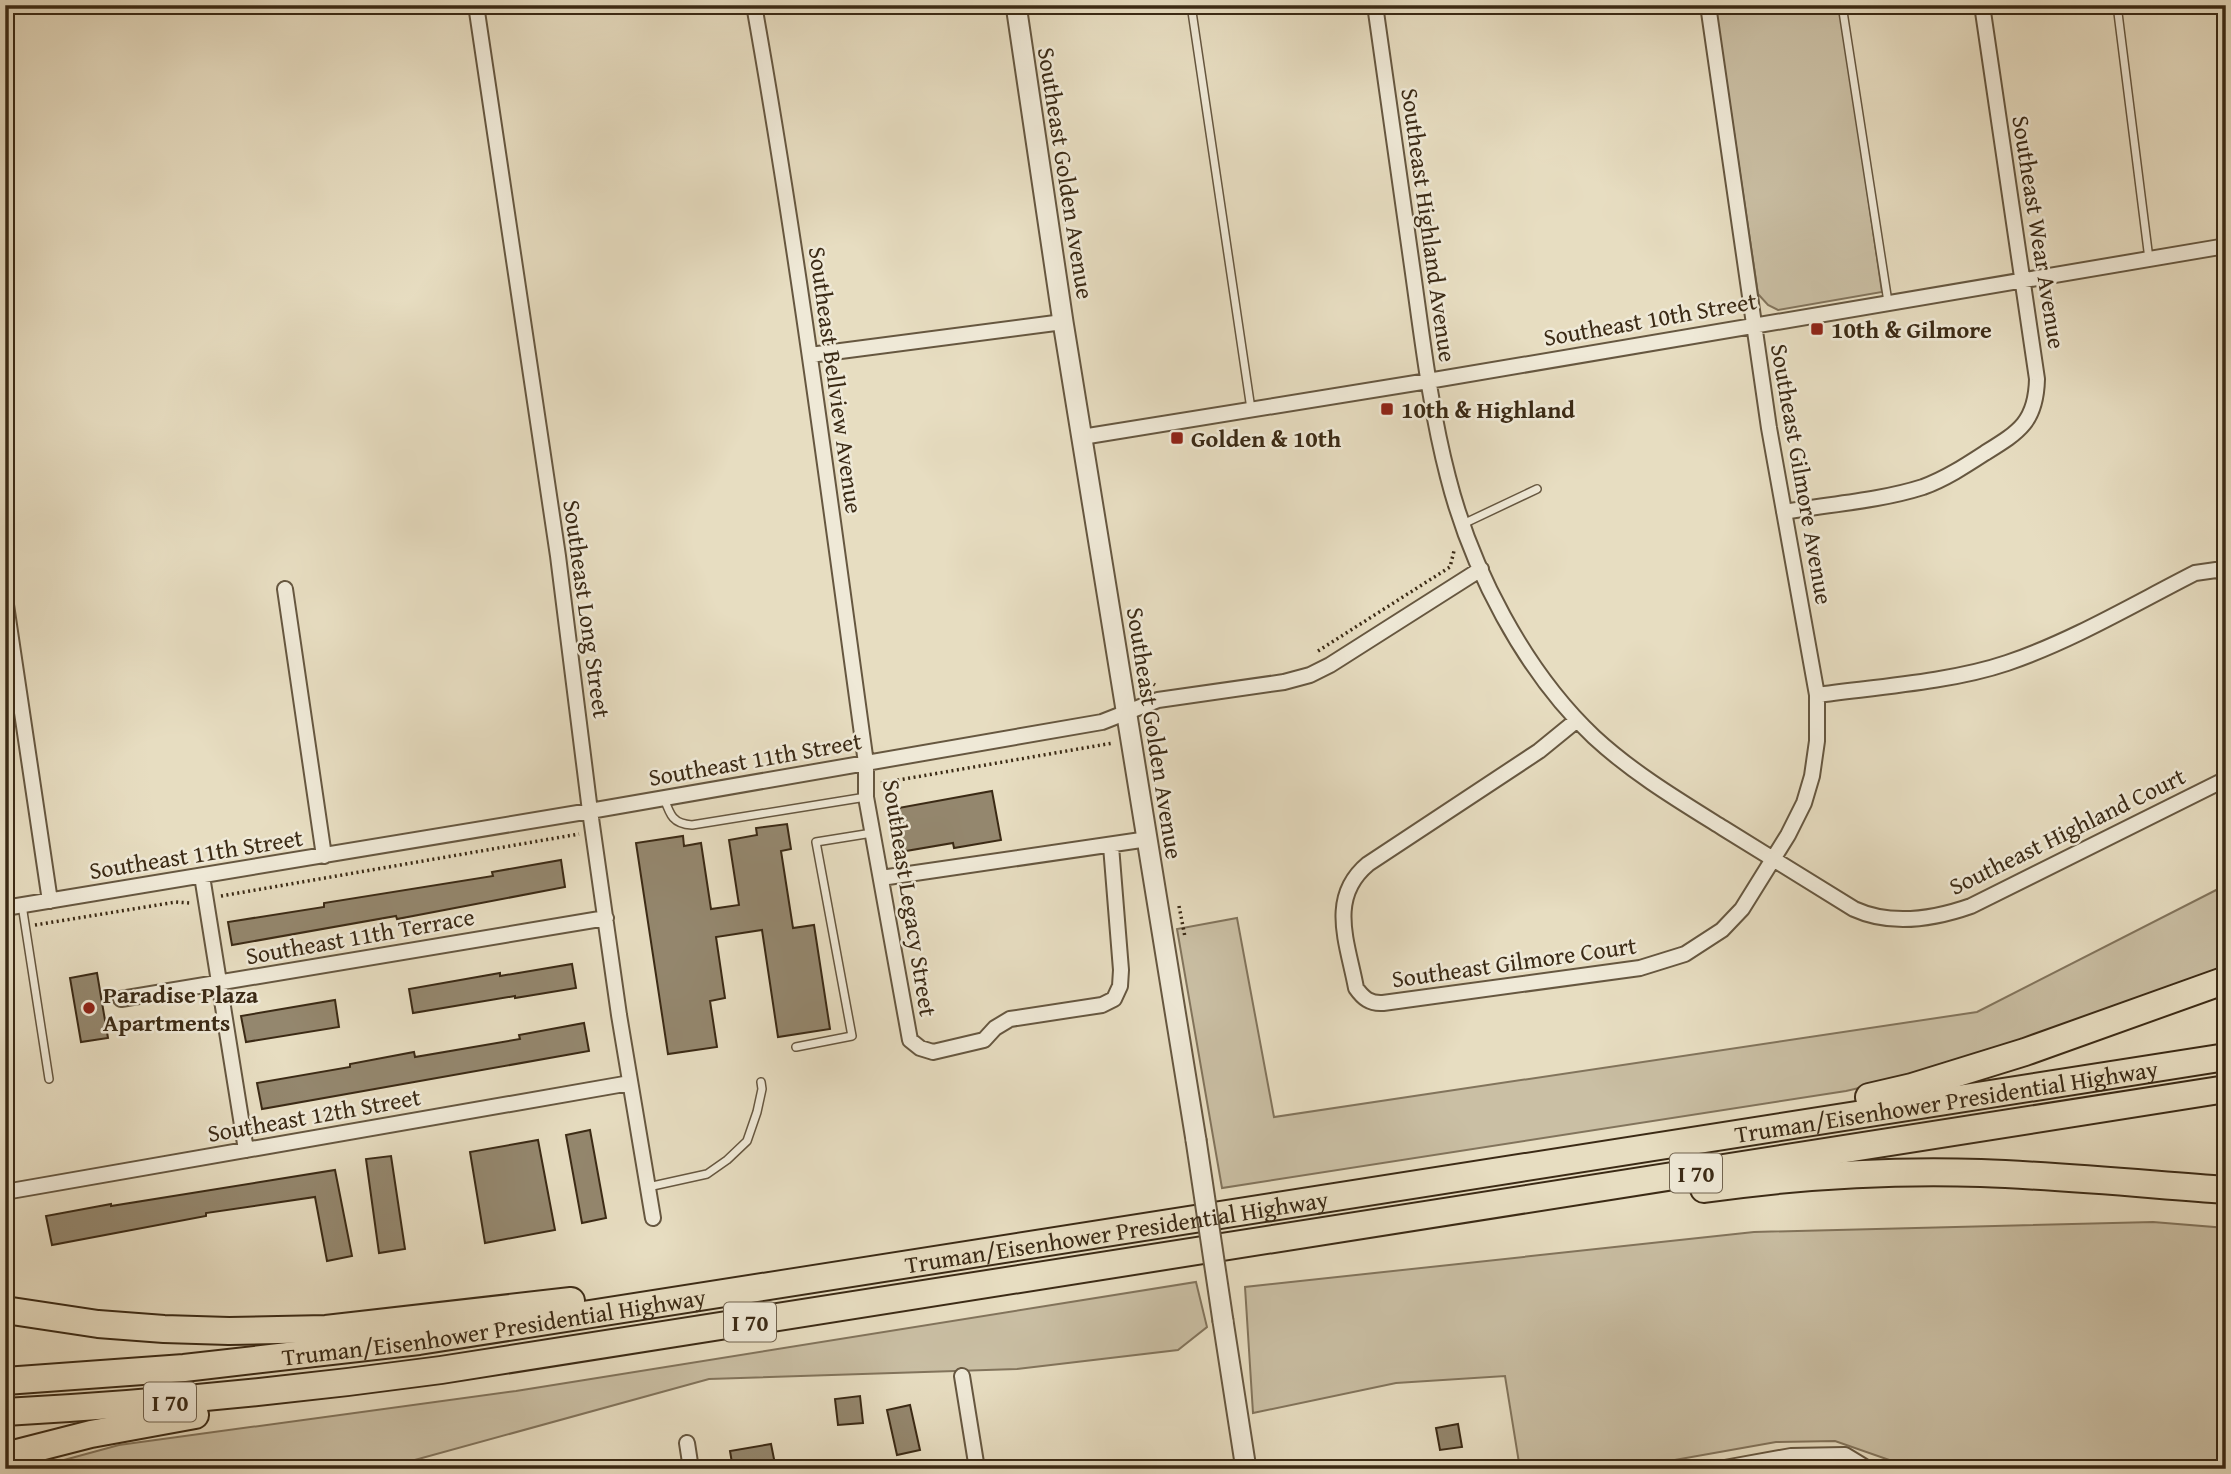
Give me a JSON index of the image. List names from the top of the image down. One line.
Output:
{"streets":{"highway":["Truman/Eisenhower Presidential Highway","I 70"],"street":["Southeast Golden Avenue","Southeast Highland Avenue","Southeast Wear Avenue","Southeast 10th Street","Southeast Bellview Avenue","Southeast Gilmore Avenue","Southeast Long Street","Southeast 11th Street","Southeast Highland Court","Southeast Legacy Street","Southeast 11th Terrace","Southeast Gilmore Court","Southeast 12th Street"]},"crossings":[["Southeast Golden Avenue","Southeast 10th Street"],["Southeast Golden Avenue","Southeast 11th Street"],["Southeast Highland Avenue","Southeast 10th Street"],["Southeast Highland Avenue","Southeast Gilmore Avenue"],["Southeast Highland Avenue","Southeast 11th Street"],["Southeast Highland Avenue","Southeast Highland Court"],["Southeast Highland Avenue","Southeast Gilmore Court"],["Southeast Wear Avenue","Southeast 10th Street"],["Southeast Wear Avenue","Southeast Gilmore Avenue"],["Southeast 10th Street","Southeast Gilmore Avenue"],["Southeast Bellview Avenue","Southeast 11th Street"],["Southeast Bellview Avenue","Southeast Legacy Street"],["Southeast Gilmore Avenue","Southeast Highland Court"],["Southeast Gilmore Avenue","Southeast Gilmore Court"],["Southeast Long Street","Southeast 11th Street"],["Southeast Long Street","Southeast 11th Terrace"],["Southeast Long Street","Southeast 12th Street"],["Southeast 11th Street","Southeast Legacy Street"],["Southeast Highland Court","Southeast Gilmore Court"]],"places":{"transit":["10th & Gilmore","10th & Highland","Golden & 10th"],"other":["Paradise Plaza Apartments"]}}
